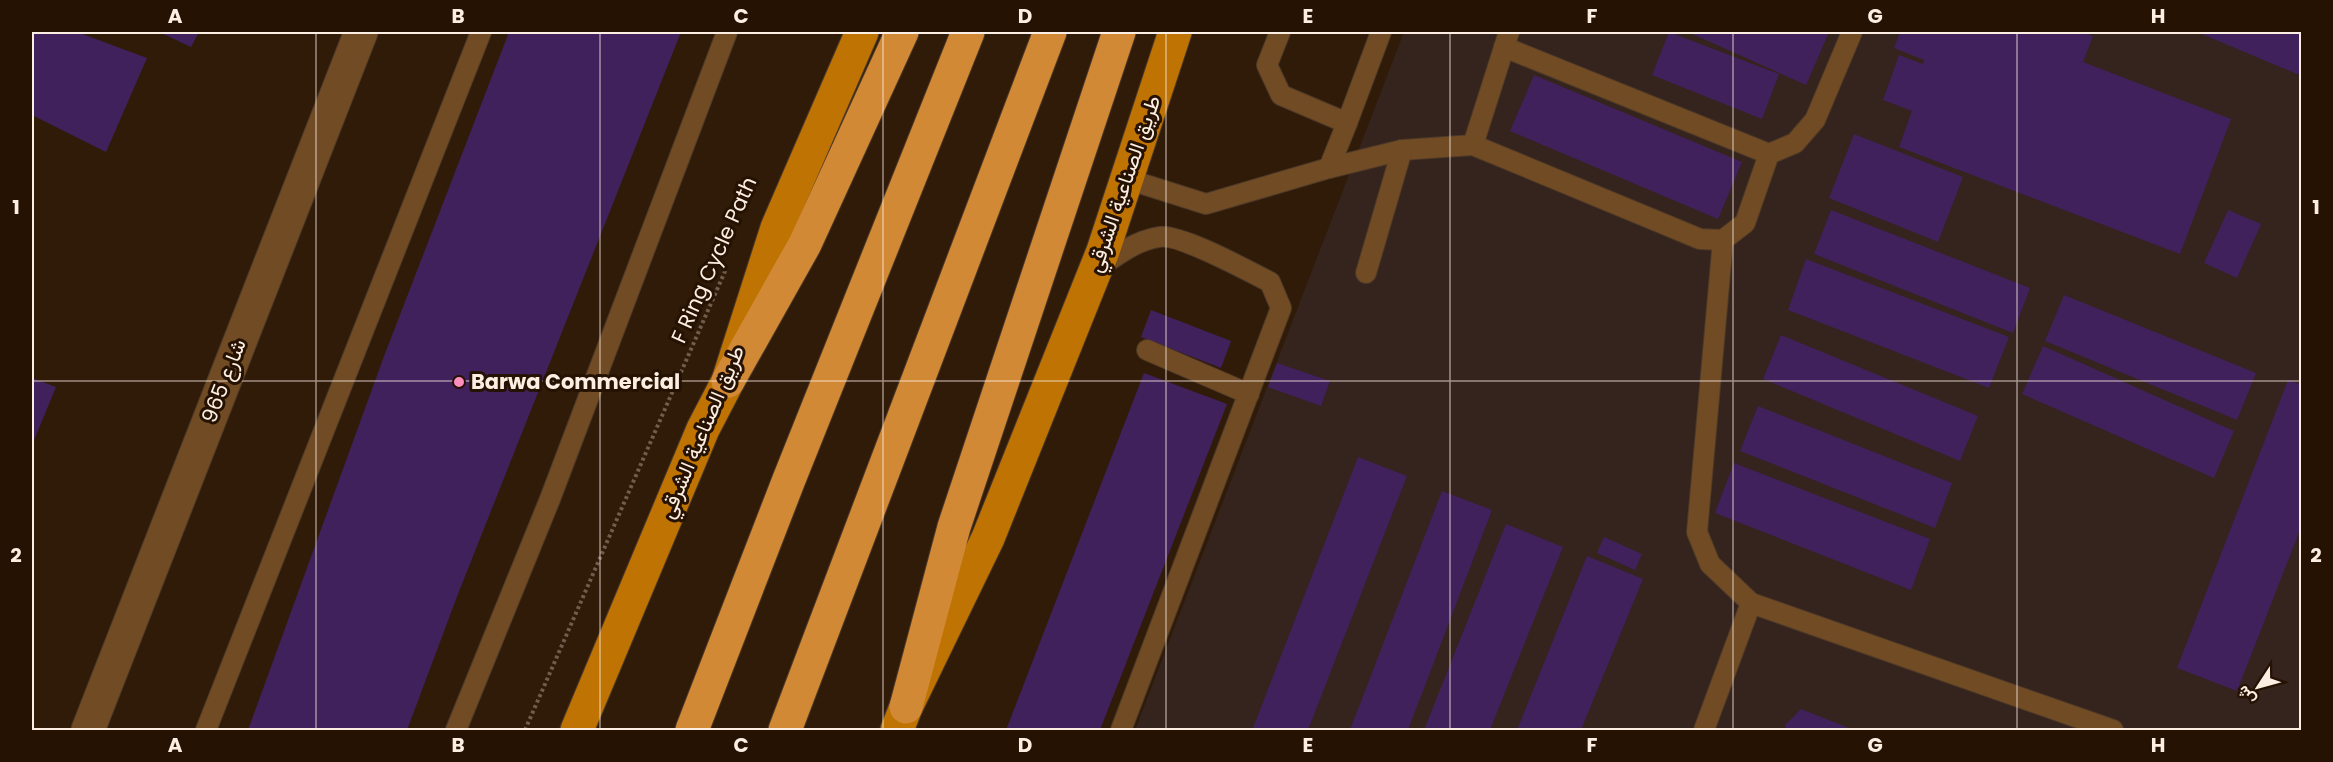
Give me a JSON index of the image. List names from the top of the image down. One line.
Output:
{"streets":{"main road":["طريق الصناعية الشرقي"],"street":["شارع 965"],"path":["F Ring Cycle Path"]},"places":["Barwa Commercial"],"north":"bottom left","grid":{"columns":["A","B","C","D","E","F","G","H"],"rows":["1","2"]}}
